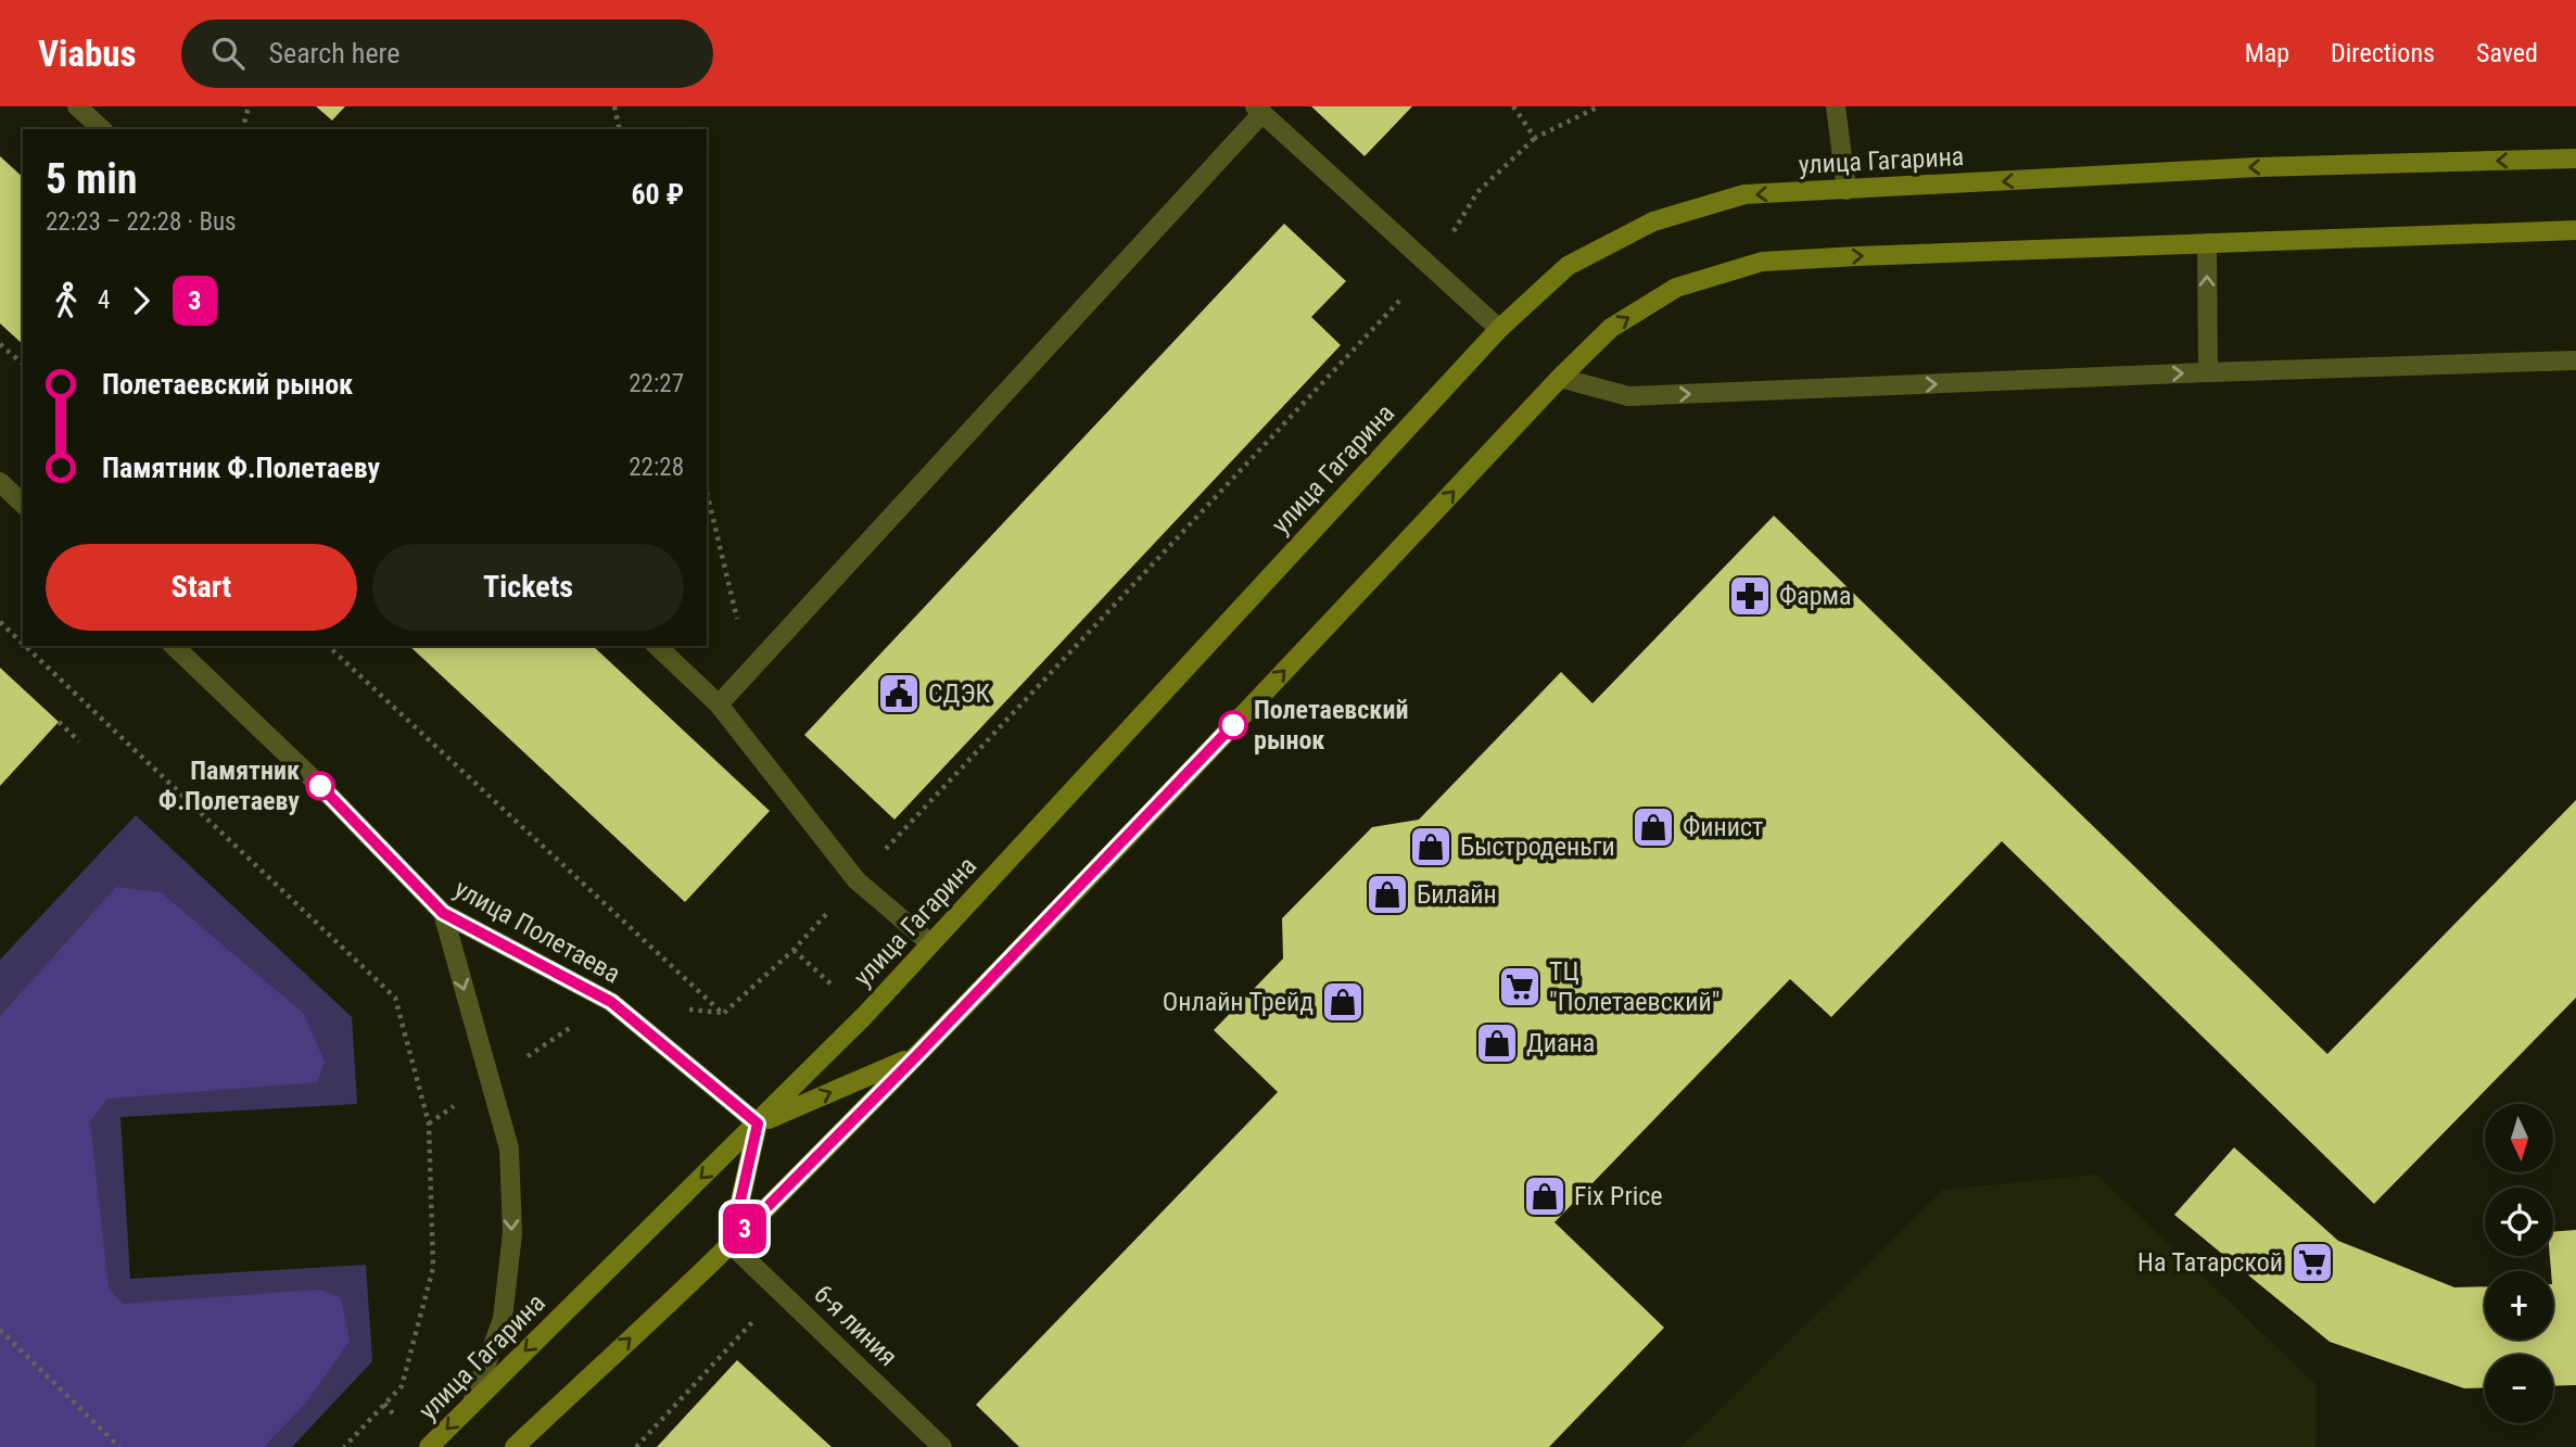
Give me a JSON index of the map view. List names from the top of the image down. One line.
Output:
{"streets":{"main road":["улица Гагарина"],"street":["улица Полетаева","6-я линия"]},"crossings":[["улица Гагарина","улица Полетаева"]],"places":{"pharmacy":["Фарма"],"public building":["СДЭК"],"other":["Полетаевский рынок","Памятник Ф.Полетаеву"],"shop":["Финист","Быстроденьги","Билайн","Онлайн Трейд","Диана","Fix Price"],"supermarket":["ТЦ \"Полетаевский\"","На Татарской"]},"lines":["bus line 3"],"north":"bottom","page":{"header":"Viabus","search":"Search here","nav":["Map","Directions","Saved"],"on_map":"3","heading":["5 min","22:23 – 22:28 · Bus","60 ₽"],"legs":["4","3"],"list":[{"name":"Полетаевский рынок","value":"22:27"},{"name":"Памятник Ф.Полетаеву","value":"22:28"}],"buttons":["Start","Tickets"],"map_buttons":["+","−"]}}
